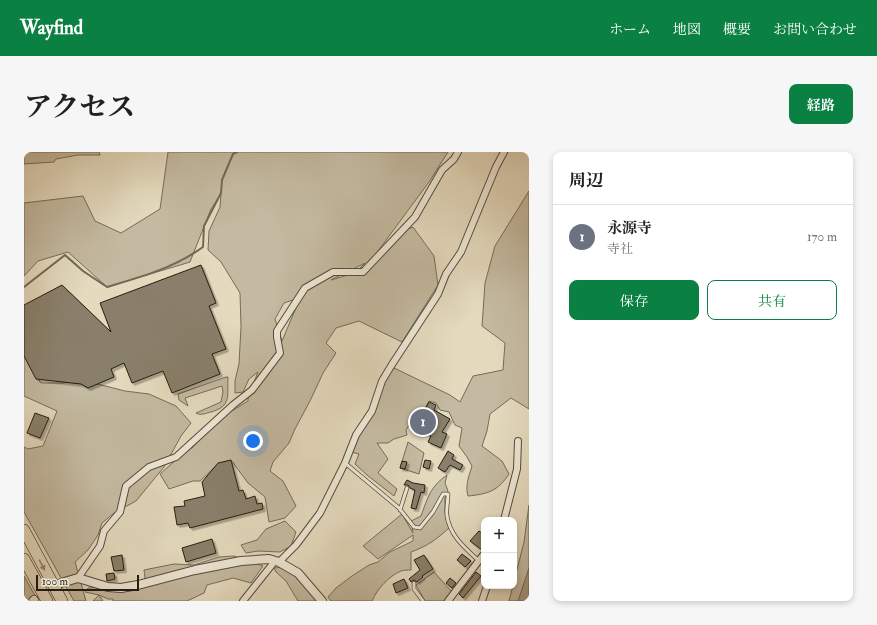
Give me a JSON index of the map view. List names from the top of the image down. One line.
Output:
{"scale_bar":"100 m","page":{"header":"Wayfind","nav":["ホーム","地図","概要","お問い合わせ"],"title":"アクセス","buttons":["経路",["保存","共有"]],"heading":"周辺","list":[{"mark":"1","name":"永源寺","note":"寺社","value":"170 m"}],"pins":"1","map_buttons":["+","−"],"scale":"100 m"}}
